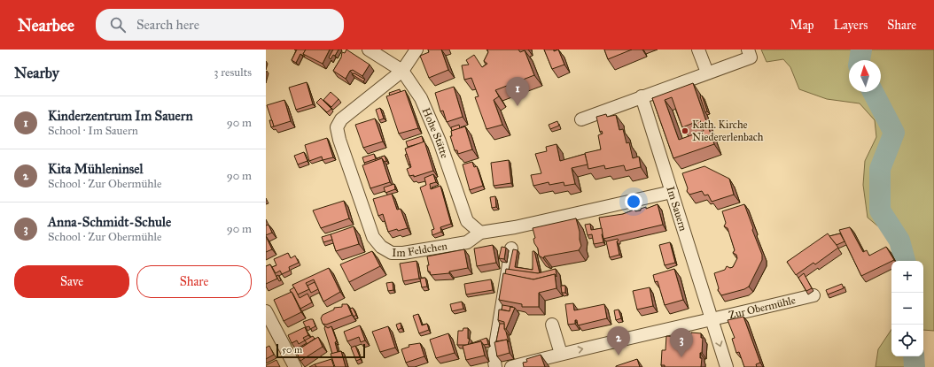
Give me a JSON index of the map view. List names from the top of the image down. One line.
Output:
{"streets":{"street":["Hohe Stätte","Im Sauern","Im Feldchen","Zur Obermühle"]},"crossings":[["Hohe Stätte","Im Feldchen"],["Im Sauern","Im Feldchen"],["Im Sauern","Zur Obermühle"]],"one_way":["Zur Obermühle"],"places":["Kath. Kirche Niedererlenbach"],"scale_bar":"50 m","north":"top","page":{"header":"Nearbee","search":"Search here","nav":["Map","Layers","Share"],"heading":["Nearby","3 results"],"pins":["1","2","3"],"list":[{"mark":"1","name":"Kinderzentrum Im Sauern","note":"School · Im Sauern","value":"90 m"},{"mark":"2","name":"Kita Mühleninsel","note":"School · Zur Obermühle","value":"90 m"},{"mark":"3","name":"Anna-Schmidt-Schule","note":"School · Zur Obermühle","value":"90 m"}],"buttons":["Save","Share"],"map_buttons":["+","−"],"scale":"50 m"}}
